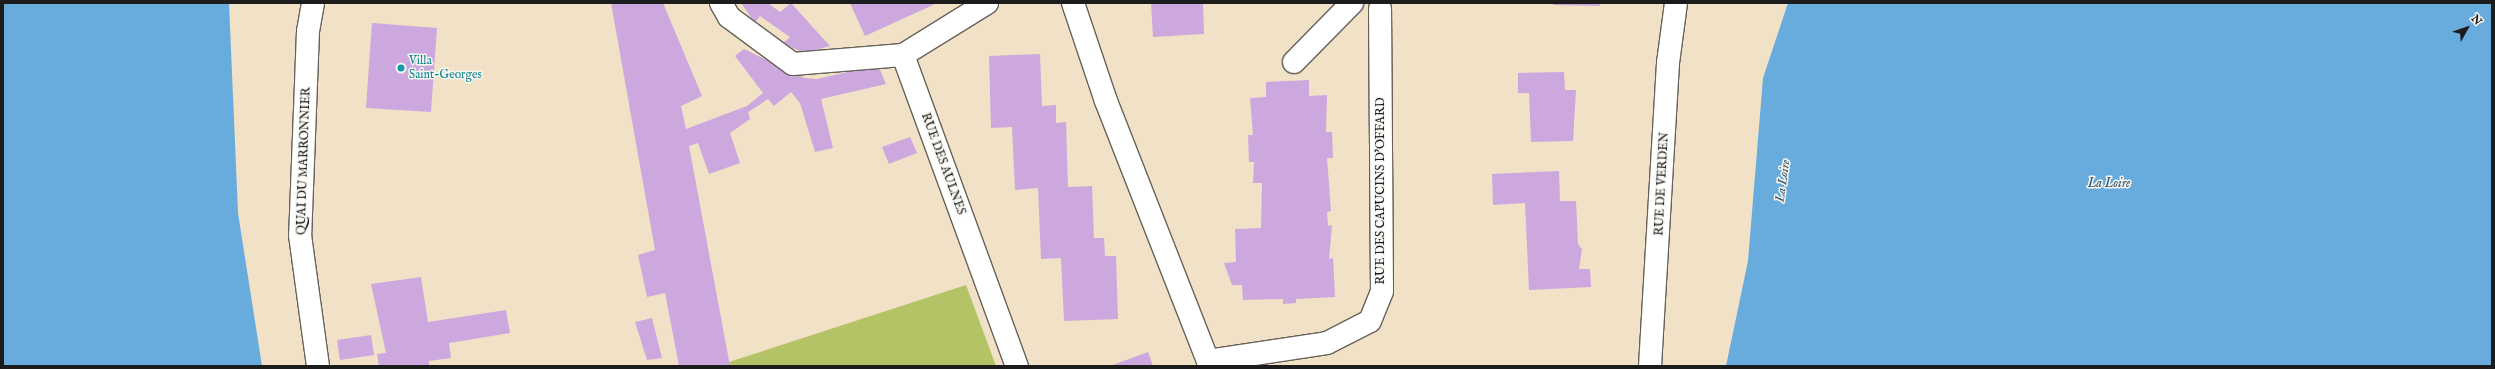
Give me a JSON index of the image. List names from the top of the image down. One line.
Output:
{"streets":{"street":["QUAI DU MARRONNIER","RUE DES AULNES","RUE DE VERDEN","RUE DES CAPUCINS D'OFFARD"]},"water":["La Loire"],"places":["Villa Saint-Georges"],"north":"top right"}
